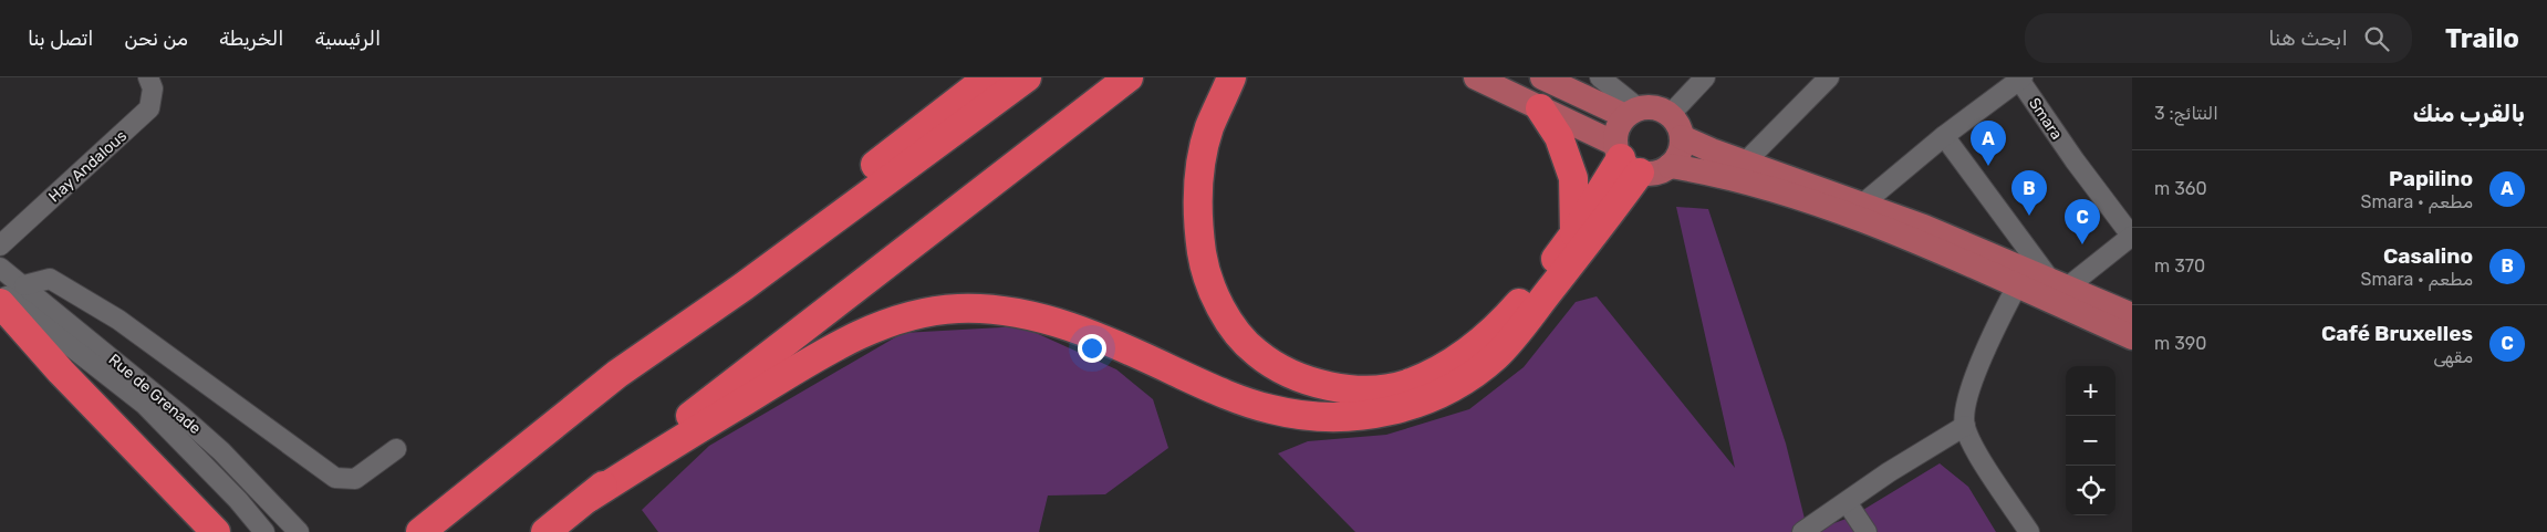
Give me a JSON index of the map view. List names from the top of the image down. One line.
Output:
{"streets":{"street":["Smara","Hay Andalous","Rue de Grenade"]},"page":{"header":"Trailo","search":"ابحث هنا","nav":["الرئيسية","الخريطة","من نحن","اتصل بنا"],"heading":["بالقرب منك","النتائج: 3"],"pins":["A","B","C"],"list":[{"mark":"A","name":"Papilino","note":"مطعم · Smara","value":"360 m"},{"mark":"B","name":"Casalino","note":"مطعم · Smara","value":"370 m"},{"mark":"C","name":"Café Bruxelles","note":"مقهى","value":"390 m"}],"map_buttons":["+","−"]}}
